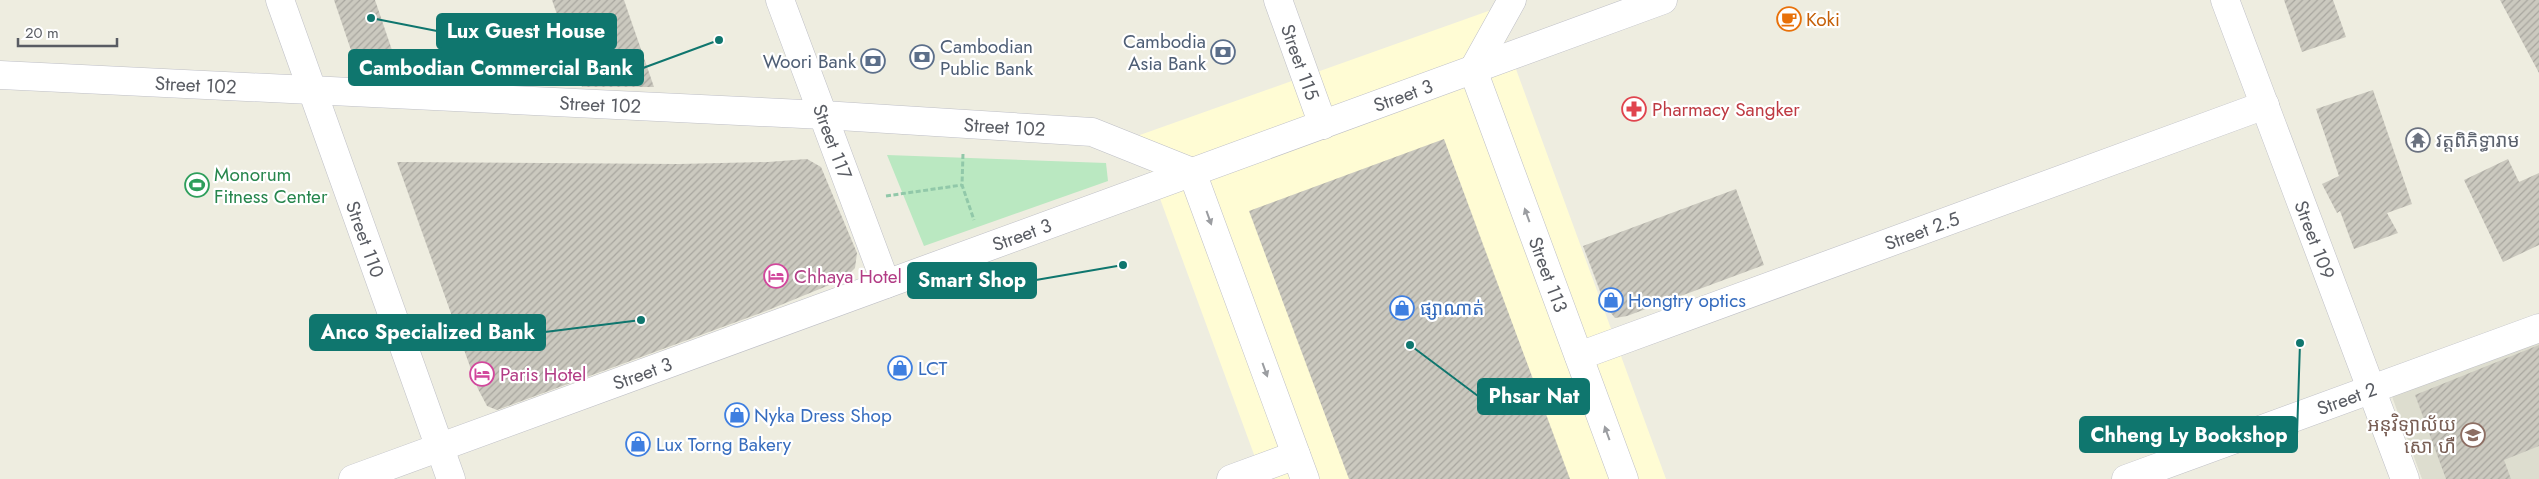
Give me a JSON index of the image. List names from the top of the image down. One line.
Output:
{"streets":{"street":["Street 115","Street 102","Street 3","Street 117","Street 2.5","Street 110","Street 109","Street 113","Street 2"]},"crossings":[["Street 115","Street 3"],["Street 102","Street 3"],["Street 102","Street 117"],["Street 102","Street 110"],["Street 3","Street 117"],["Street 3","Street 110"],["Street 3","Street 113"],["Street 2.5","Street 109"],["Street 2.5","Street 113"],["Street 109","Street 2"]],"one_way":["Street 113"],"places":{"other":["Lux Guest House","Cambodian Commercial Bank","Smart Shop","Anco Specialized Bank","Chheng Ly Bookshop","Phsar Nat"],"cafe":["Koki"],"bank":["Cambodia Asia Bank","Cambodian Public Bank","Woori Bank"],"pharmacy":["Pharmacy Sangker"],"temple":["វត្តពិភិទ្ធារាម"],"sports":["Monorum Fitness Center"],"hotel":["Chhaya Hotel","Paris Hotel"],"shop":["Hongtry optics","ផ្សាណាត់","LCT","Nyka Dress Shop","Lux Torng Bakery"],"school or university":["អនុវិទ្យាល័យ សោ ហឺ"]},"scale_bar":"20 m"}
